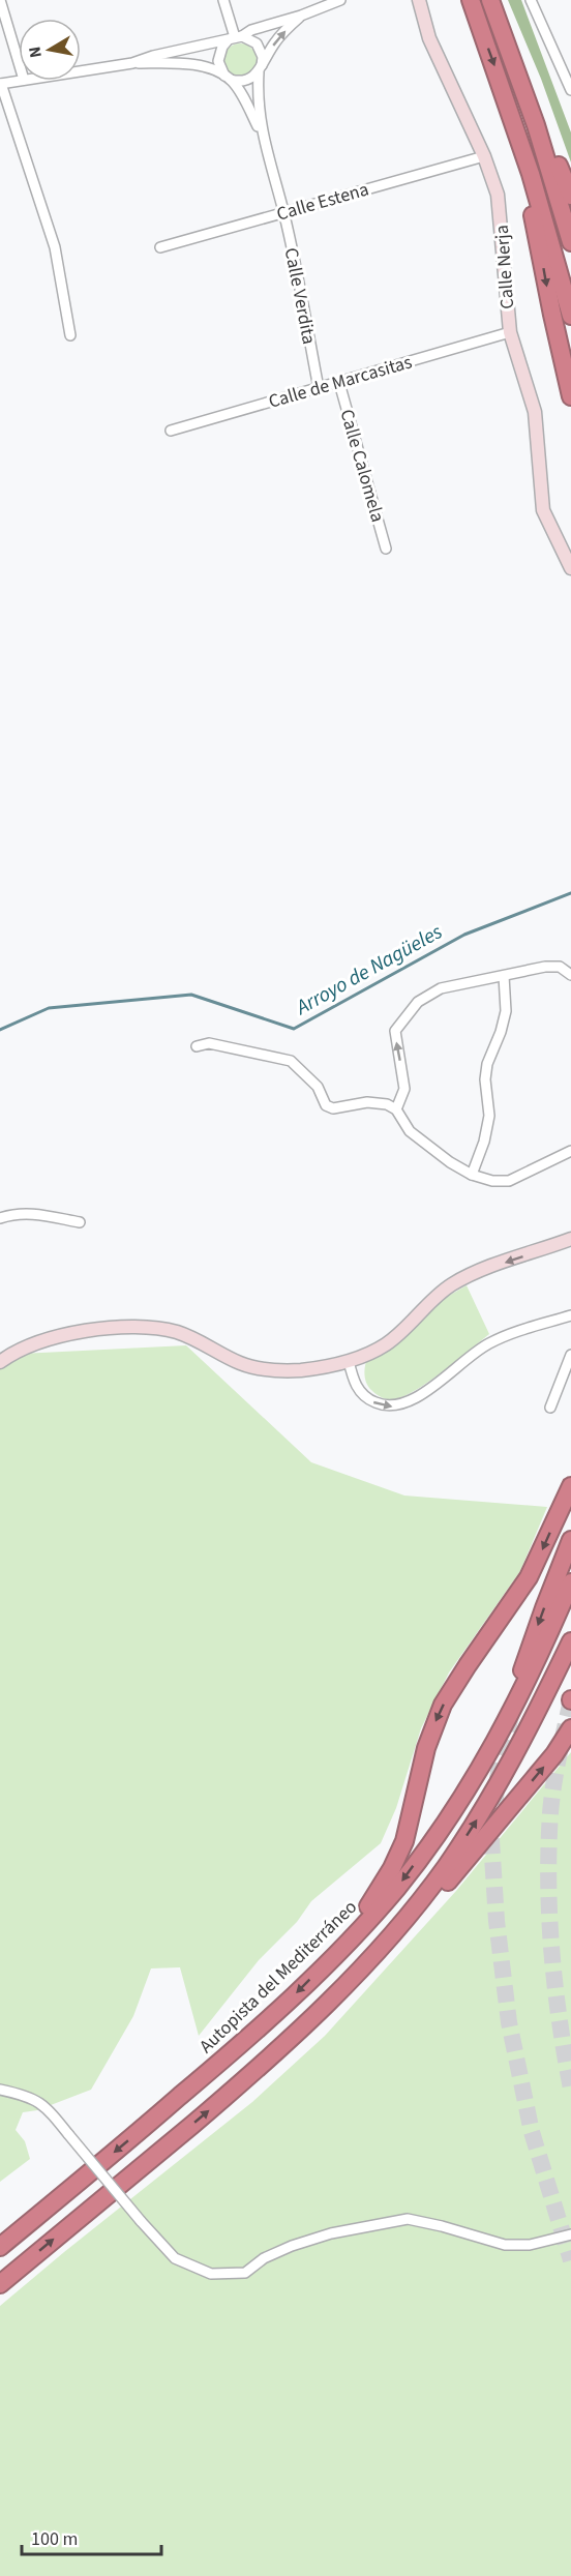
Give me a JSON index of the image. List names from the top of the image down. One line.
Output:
{"streets":{"highway":["Autopista del Mediterráneo"],"street":["Calle Estena","Calle Nerja","Calle Verdita","Calle de Marcasitas","Calle Calomela"]},"crossings":[["Calle Estena","Calle Nerja"],["Calle Estena","Calle Verdita"],["Calle Nerja","Calle de Marcasitas"],["Calle Verdita","Calle de Marcasitas"],["Calle de Marcasitas","Calle Calomela"]],"water":["Arroyo de Nagüeles"],"scale_bar":"100 m","north":"left"}
